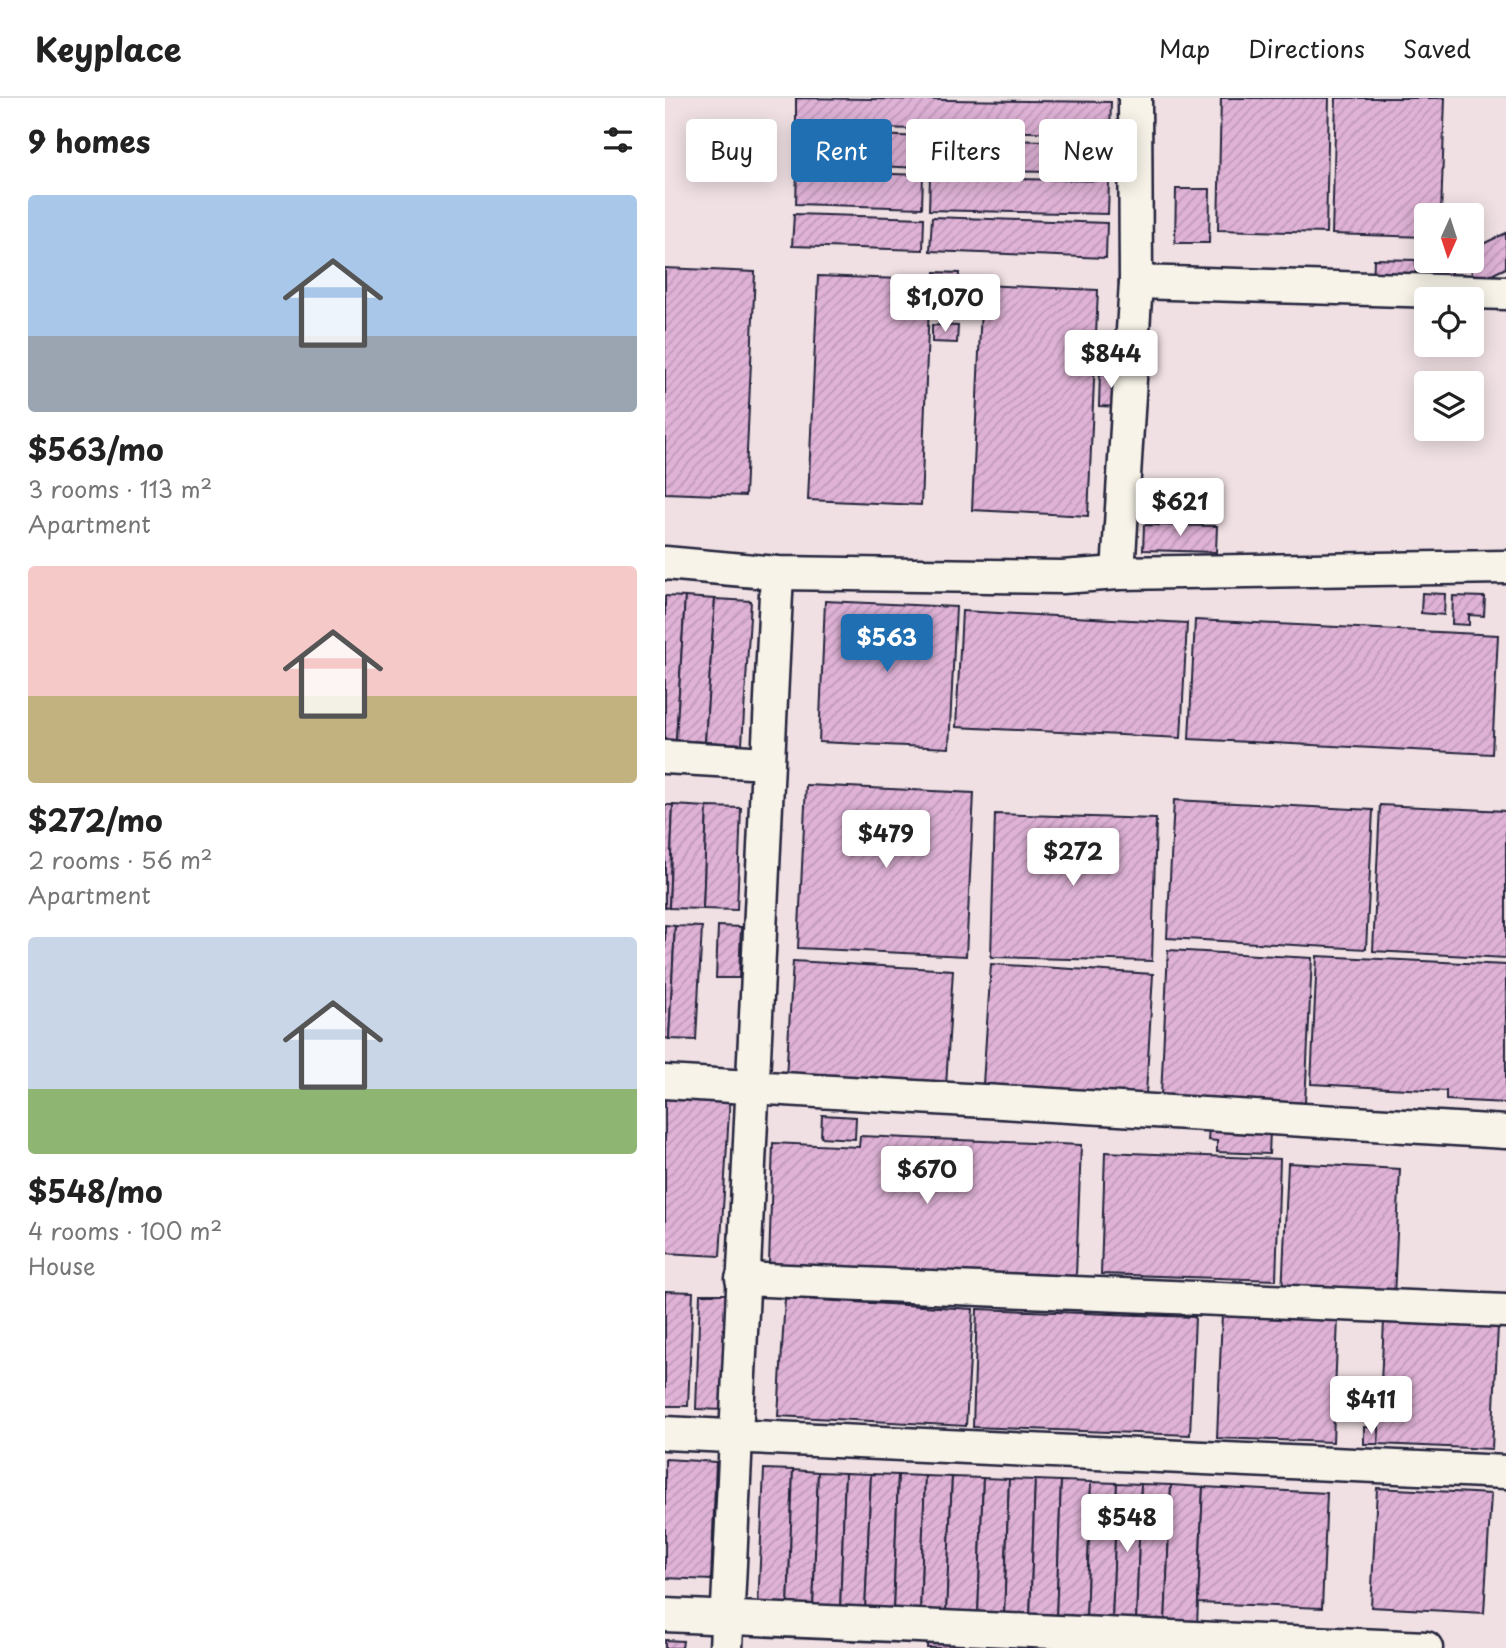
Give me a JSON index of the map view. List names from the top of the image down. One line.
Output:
{"north":"bottom","page":{"header":"Keyplace","nav":["Map","Directions","Saved"],"heading":"9 homes","chip":["Buy","Rent","Filters","New"],"list":[{"name":"$563/mo","note":"3 rooms · 113 m² · Apartment"},{"name":"$272/mo","note":"2 rooms · 56 m² · Apartment"},{"name":"$548/mo","note":"4 rooms · 100 m² · House"}],"price":["$1,070","$844","$621","$563","$479","$272","$670","$411","$548"]}}
